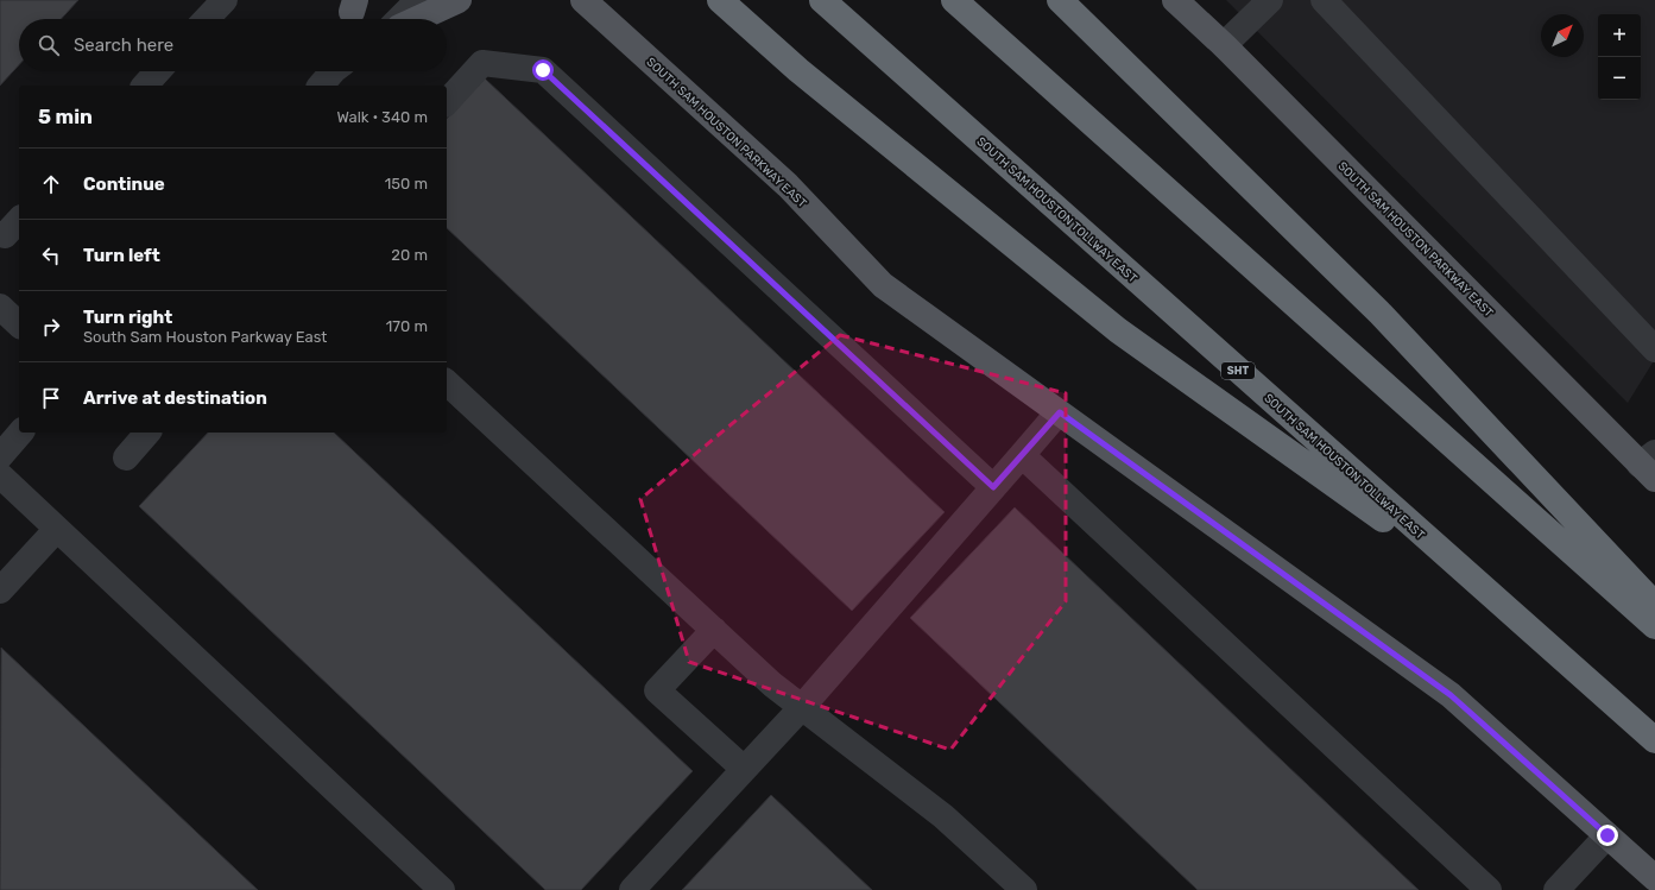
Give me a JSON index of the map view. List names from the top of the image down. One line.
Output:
{"streets":{"highway":["SOUTH SAM HOUSTON TOLLWAY EAST","SHT"],"main road":["SOUTH SAM HOUSTON PARKWAY EAST"]},"north":"top right","page":{"map_buttons":["+","−"],"search":"Search here","heading":["5 min","Walk · 340 m"],"list":[["Continue","150 m"],["Turn left","20 m"],["Turn right","South Sam Houston Parkway East","170 m"],"Arrive at destination"]}}
